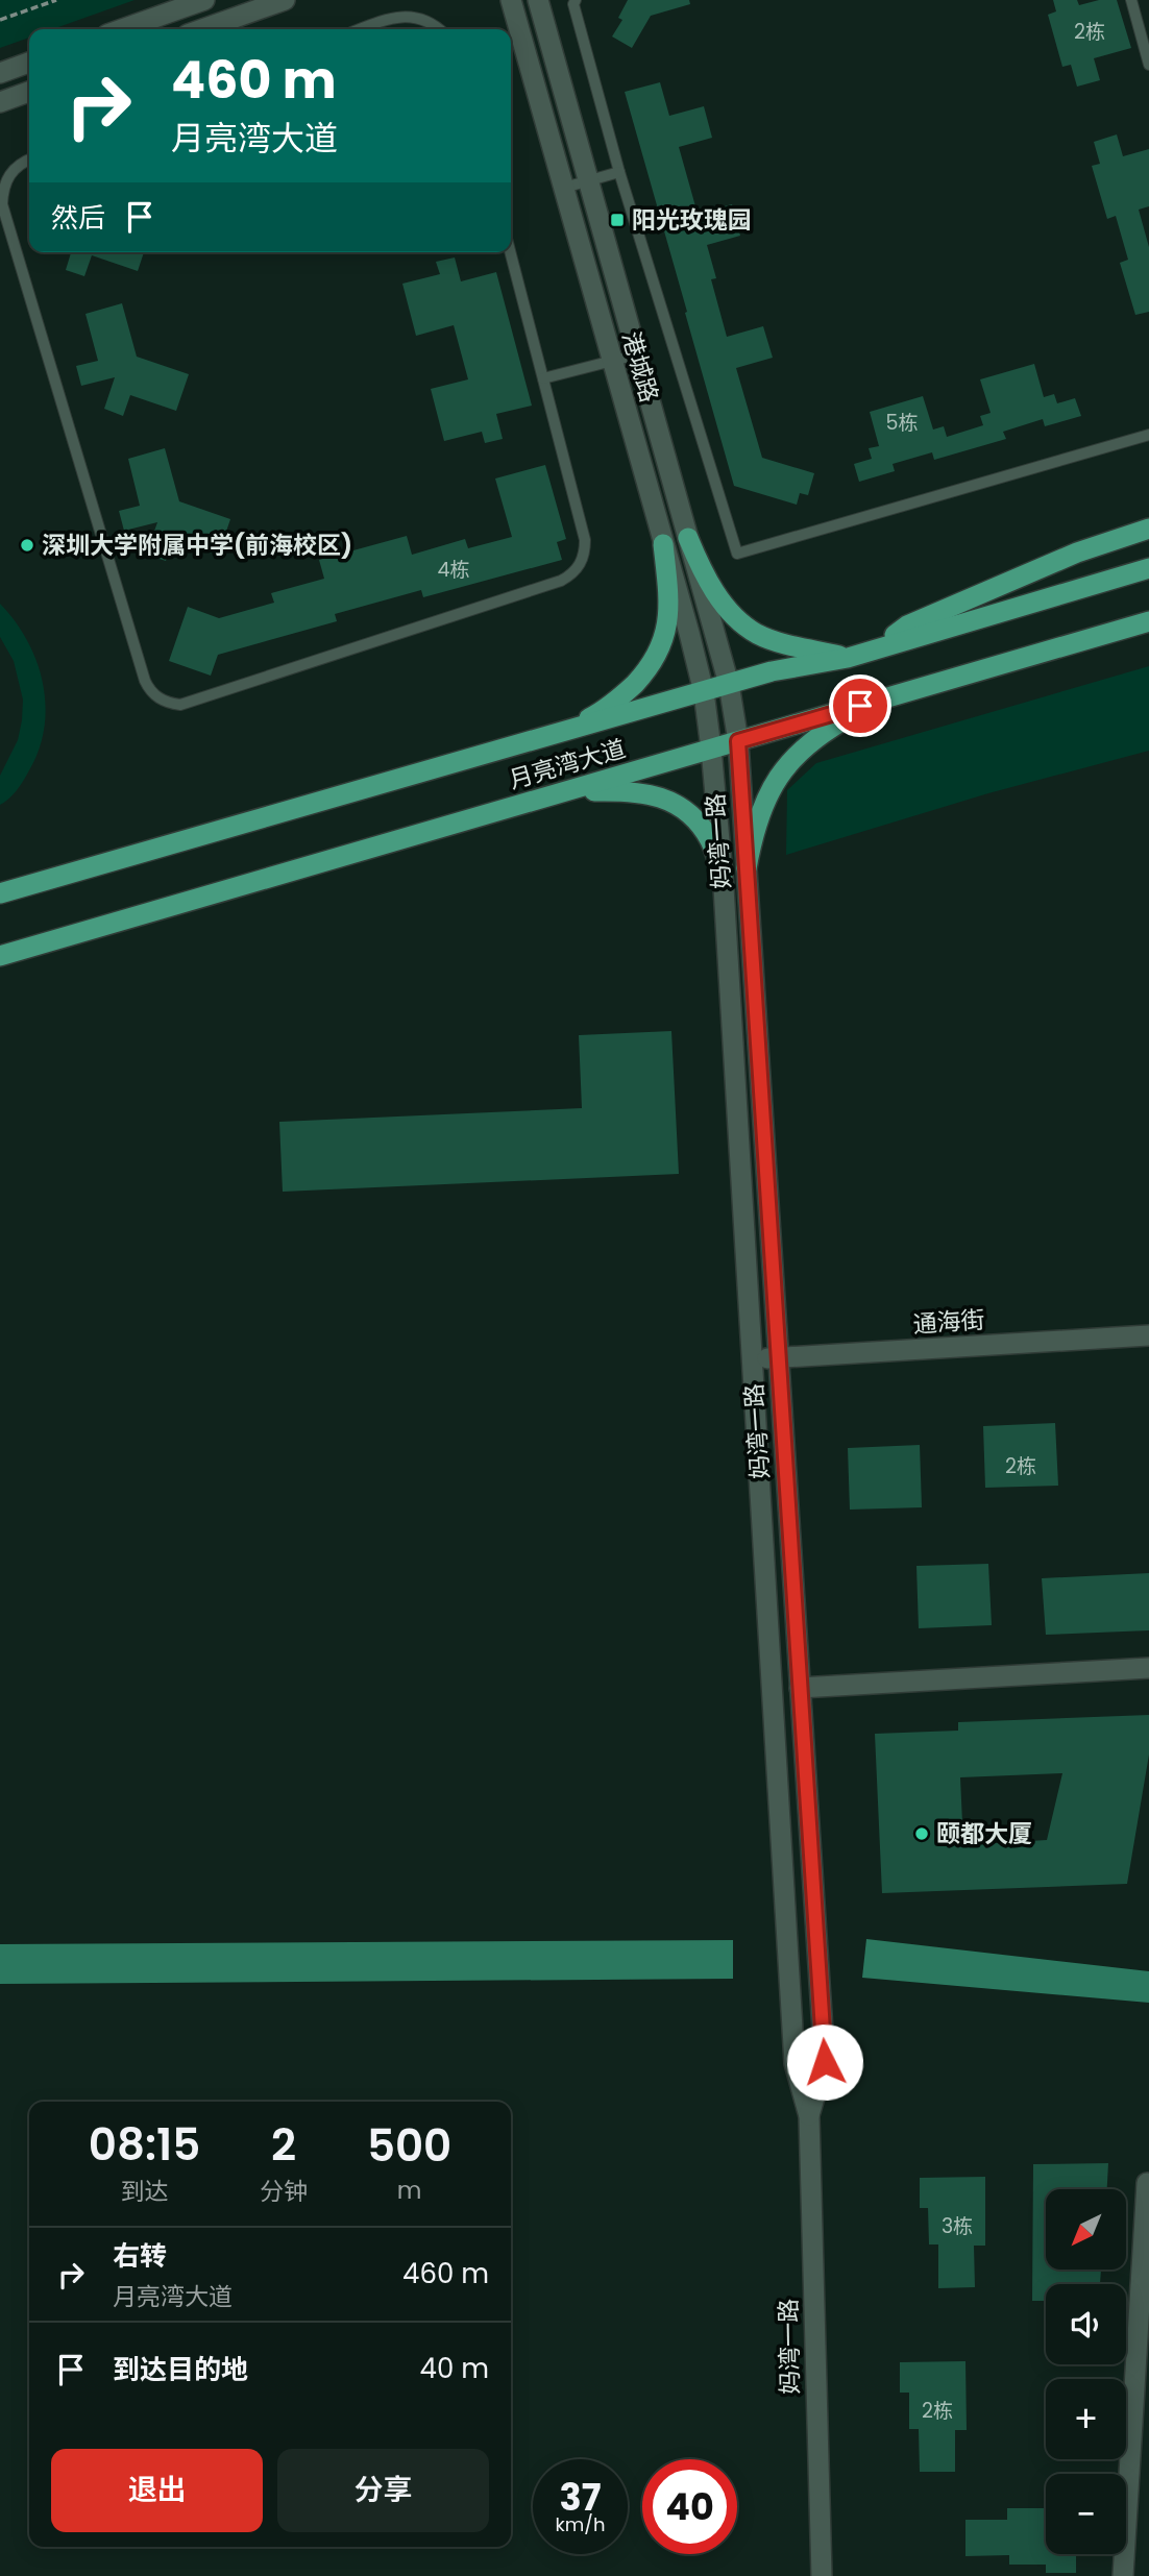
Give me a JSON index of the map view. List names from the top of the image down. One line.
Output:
{"streets":{"main road":["月亮湾大道"],"street":["港城路","妈湾一路","通海街"]},"crossings":[["港城路","月亮湾大道"],["港城路","妈湾一路"],["月亮湾大道","妈湾一路"],["妈湾一路","通海街"]],"places":{"transit":["阳光玫瑰园"],"other":["深圳大学附属中学(前海校区)","颐都大厦"]},"house_numbers":["2栋","5栋","4栋","2栋","3栋","2栋"],"north":"bottom left","page":{"turn":["460 m","月亮湾大道"],"then":"然后","eta":["08:15","到达","2","分钟","500","m"],"map_buttons":["+","−"],"list":[{"name":"右转","note":"月亮湾大道","value":"460 m"},{"name":"到达目的地","value":"40 m"}],"buttons":["退出","分享"],"speed":"37 km/h","limit":"40"}}
